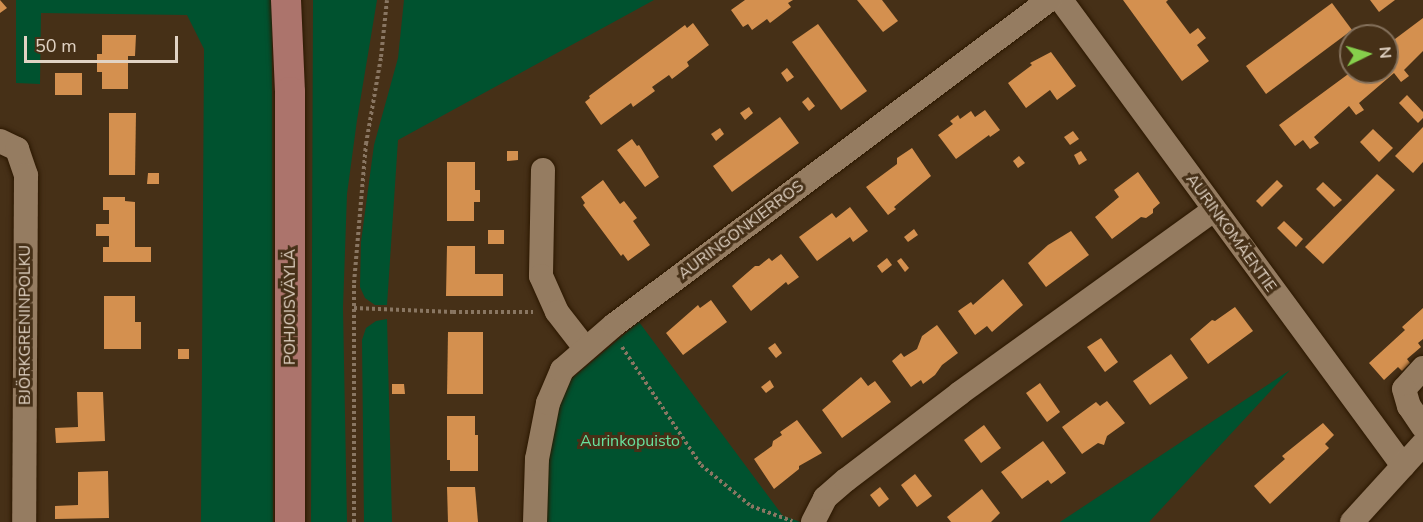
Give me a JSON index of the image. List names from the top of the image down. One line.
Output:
{"streets":{"main road":["POHJOISVÄYLÄ"],"street":["AURINGONKIERROS","AURINKOMÄENTIE","BJÖRKGRENINPOLKU"]},"parks":["Aurinkopuisto"],"scale_bar":"50 m","north":"right"}
